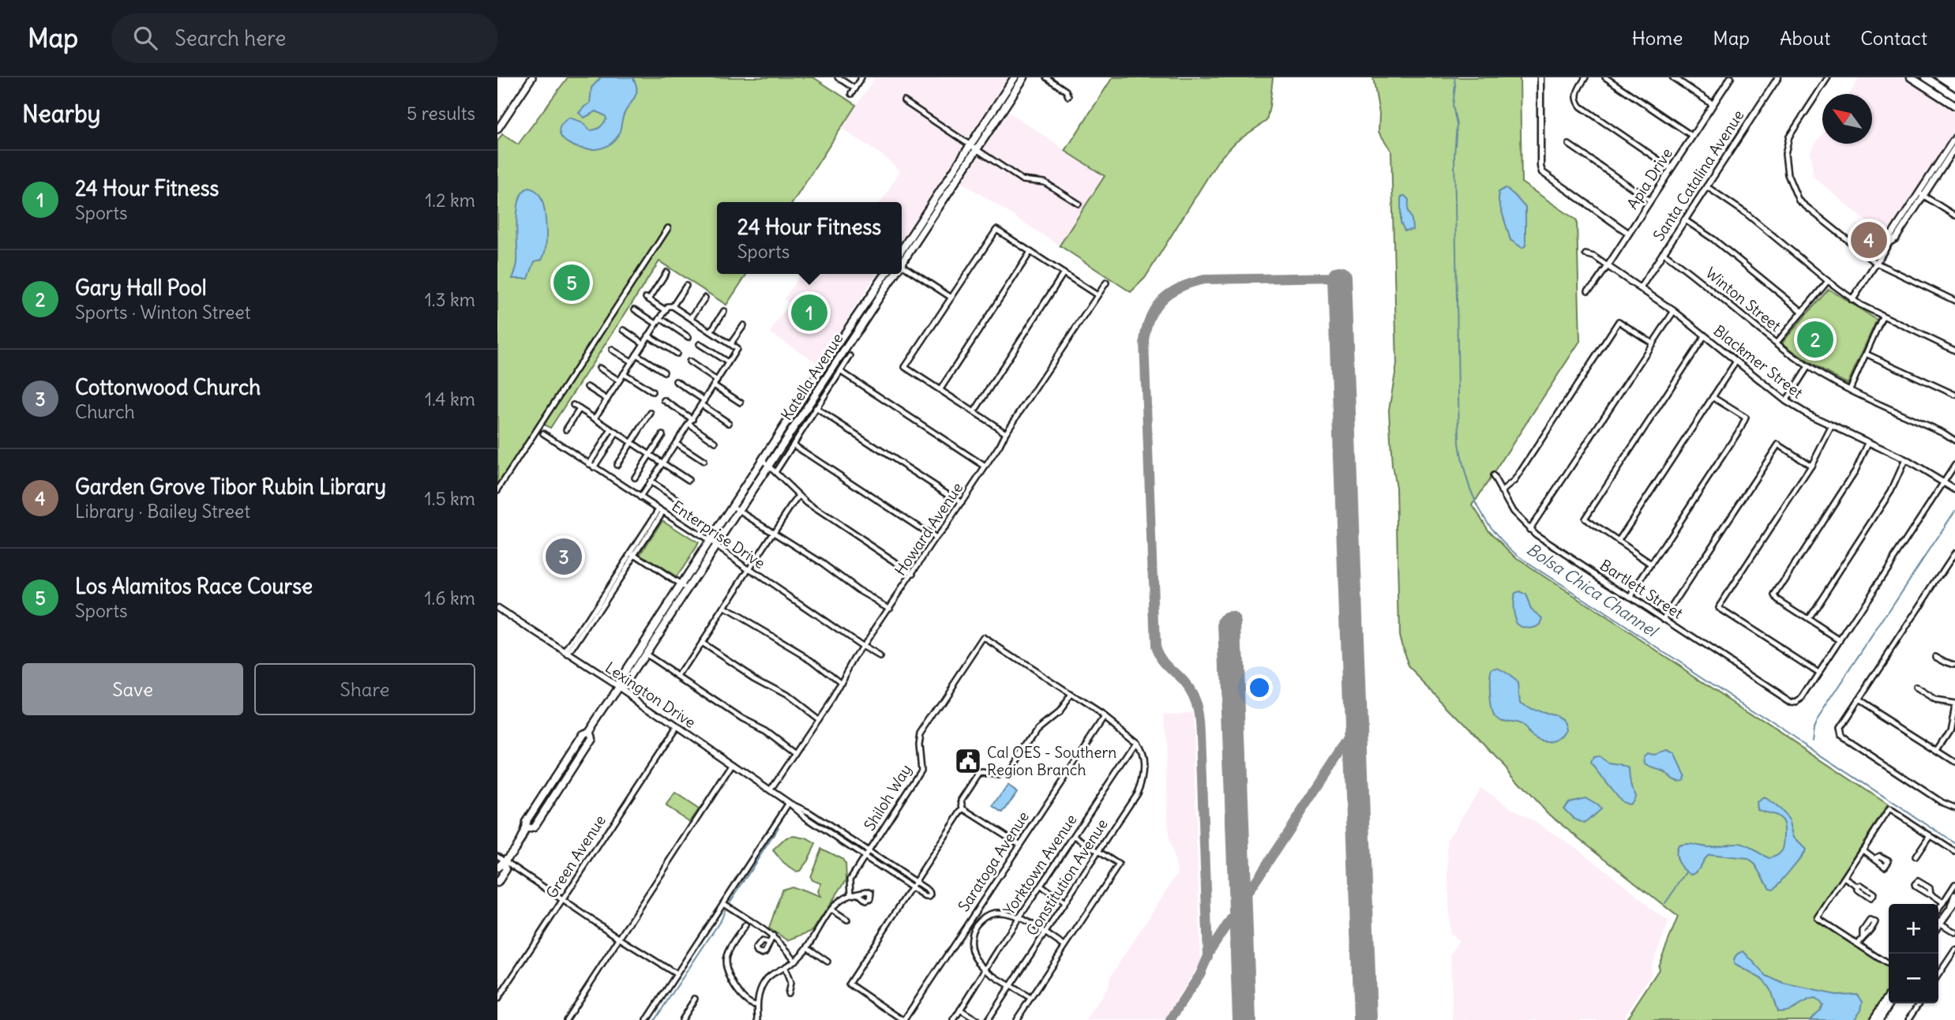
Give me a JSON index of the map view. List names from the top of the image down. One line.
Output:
{"streets":{"main road":["Katella Avenue"],"street":["Santa Catalina Avenue","Apia Drive","Winton Street","Blackmer Street","Howard Avenue","Enterprise Drive","Bartlett Street","Lexington Drive","Shiloh Way","Green Avenue","Saratoga Avenue","Yorktown Avenue","Constitution Avenue"]},"crossings":[["Santa Catalina Avenue","Winton Street"],["Santa Catalina Avenue","Blackmer Street"],["Apia Drive","Blackmer Street"],["Katella Avenue","Enterprise Drive"],["Katella Avenue","Lexington Drive"],["Howard Avenue","Enterprise Drive"],["Howard Avenue","Lexington Drive"],["Lexington Drive","Shiloh Way"],["Lexington Drive","Green Avenue"],["Shiloh Way","Saratoga Avenue"],["Shiloh Way","Yorktown Avenue"],["Shiloh Way","Constitution Avenue"],["Yorktown Avenue","Constitution Avenue"]],"water":["Bolsa Chica Channel"],"places":{"public building":["Cal OES - Southern Region Branch"]},"north":"top left","page":{"header":"Map","search":"Search here","nav":["Home","Map","About","Contact"],"heading":["Nearby","5 results"],"list":[{"mark":"1","name":"24 Hour Fitness","note":"Sports","value":"1.2 km"},{"mark":"2","name":"Gary Hall Pool","note":"Sports · Winton Street","value":"1.3 km"},{"mark":"3","name":"Cottonwood Church","note":"Church","value":"1.4 km"},{"mark":"4","name":"Garden Grove Tibor Rubin Library","note":"Library · Bailey Street","value":"1.5 km"},{"mark":"5","name":"Los Alamitos Race Course","note":"Sports","value":"1.6 km"}],"popup":["24 Hour Fitness","Sports"],"pins":["4","5","1","2","3"],"buttons":["Save","Share"],"map_buttons":["+","−"]}}
